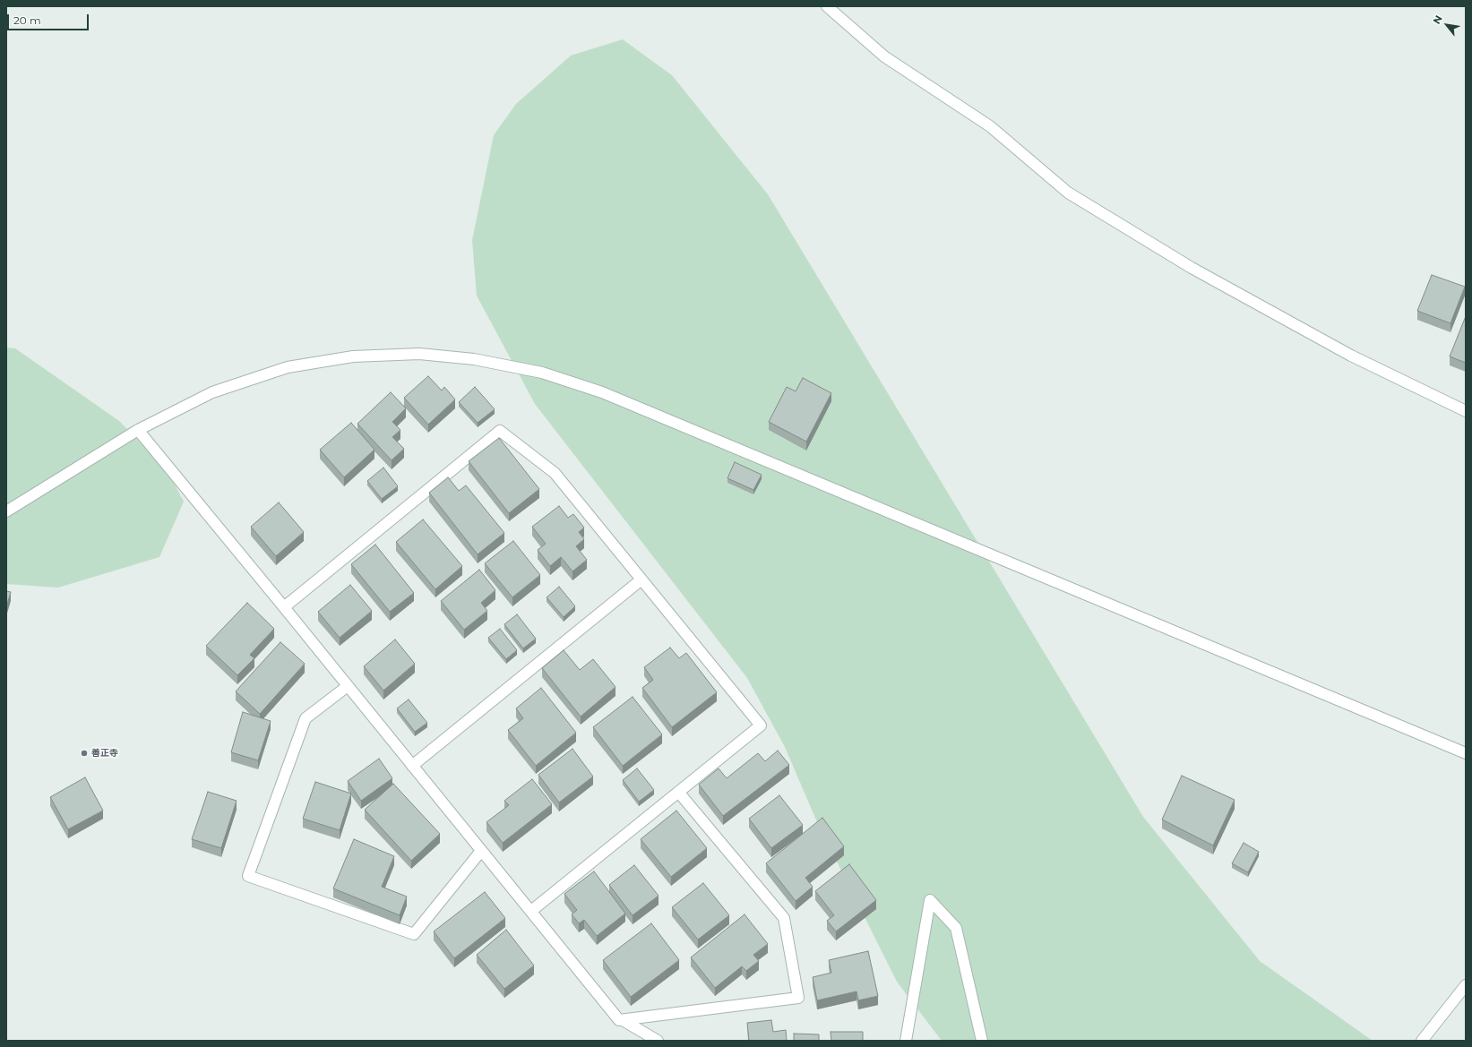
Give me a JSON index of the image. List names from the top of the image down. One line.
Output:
{"places":["善正寺"],"scale_bar":"20 m","north":"top left"}
